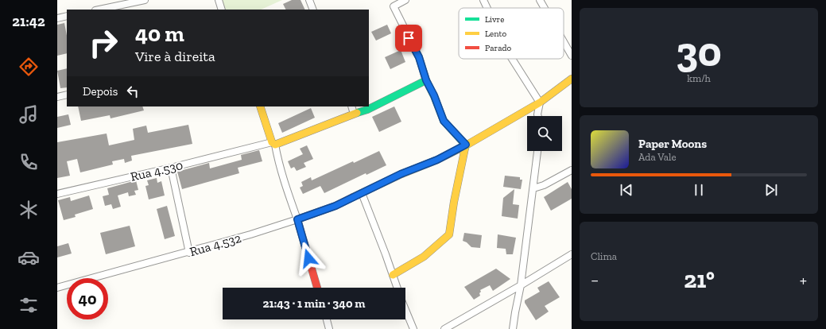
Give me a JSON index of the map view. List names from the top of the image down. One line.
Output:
{"streets":{"street":["Rua 4.530","Rua 4.532"]},"legend":["Livre","Lento","Parado"],"page":{"tabs":"21:42","tile":[["30","km/h"],"Clima"],"turn":["40 m","Vire à direita"],"then":"Depois","song":["Paper Moons","Ada Vale"],"heat":["−","21°","+"],"limit":"40","trip":"21:43 · 1 min · 340 m"}}
